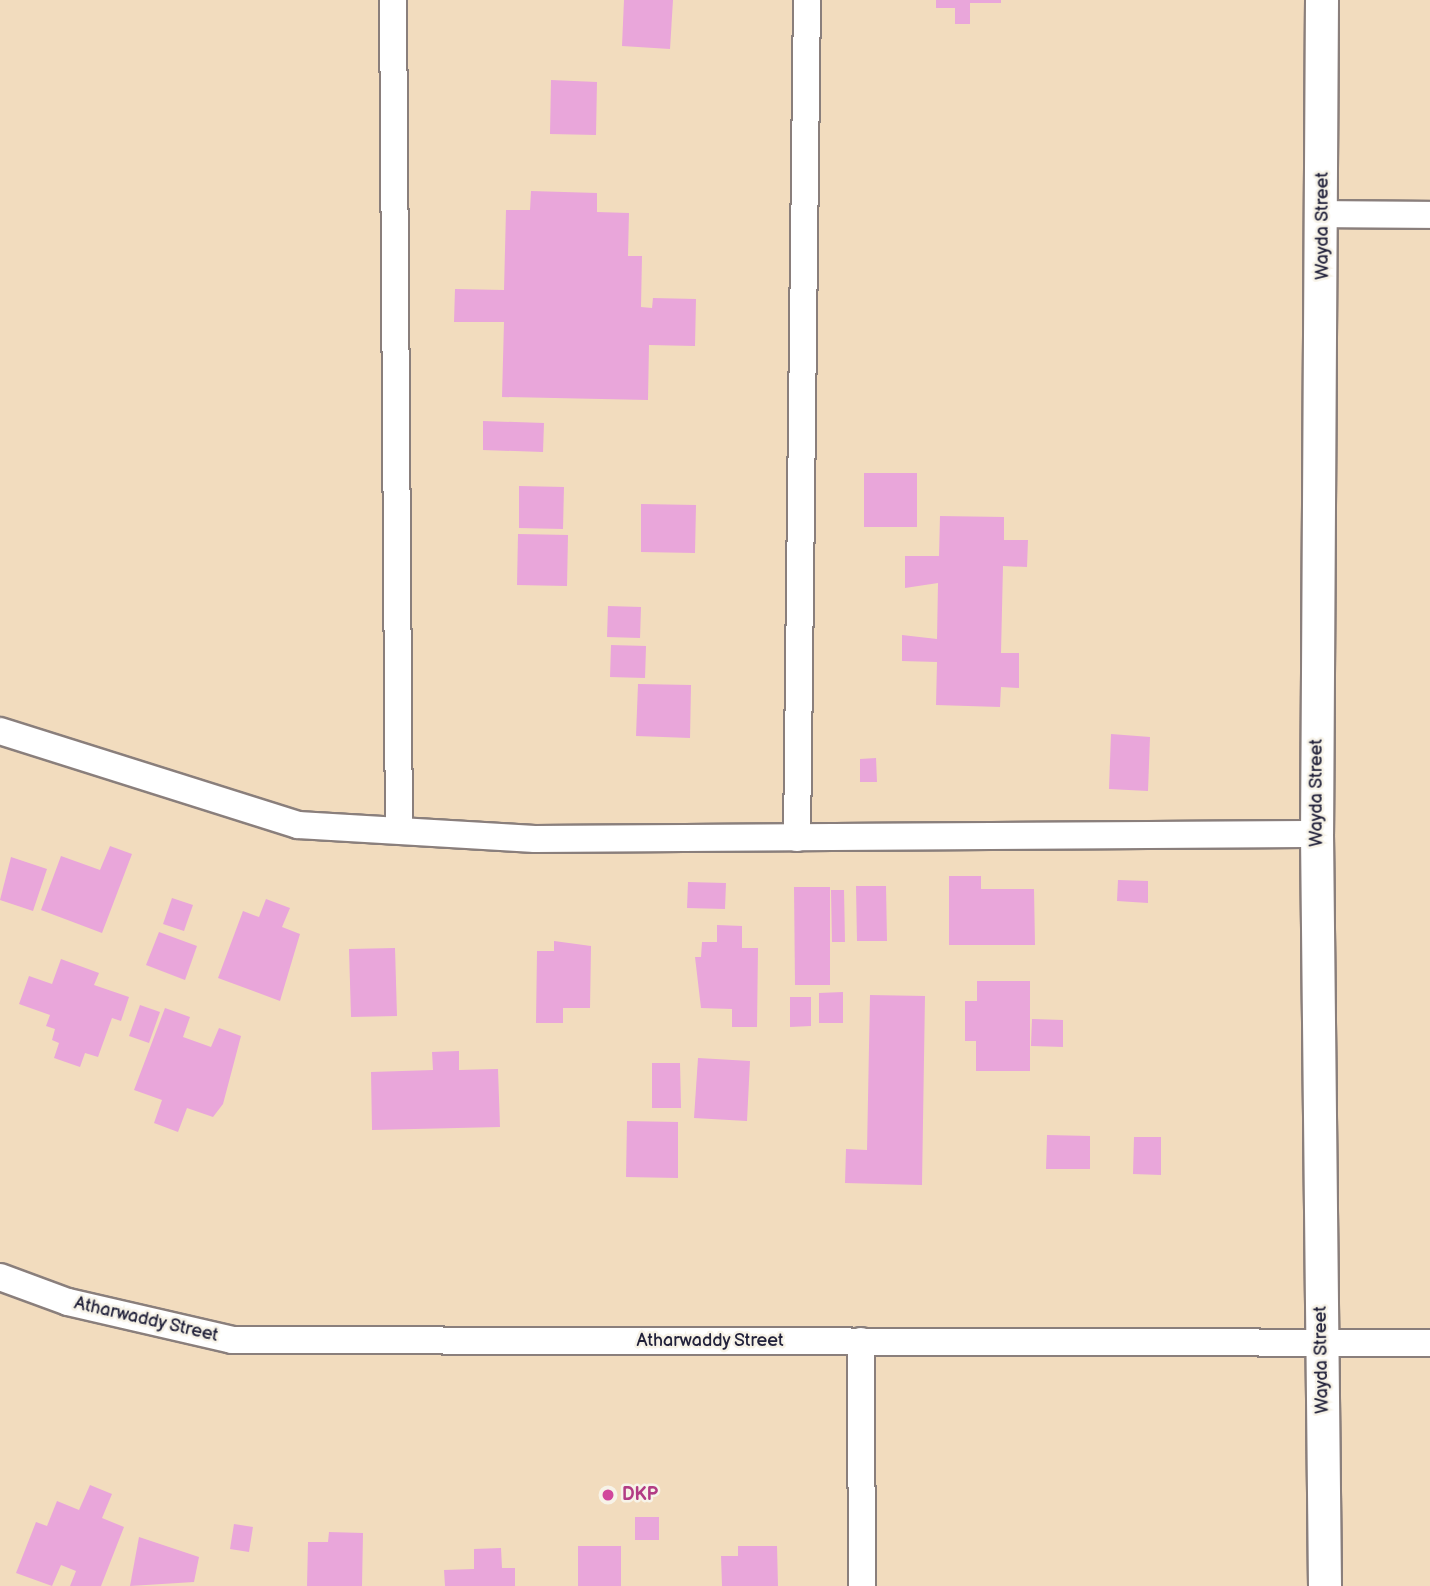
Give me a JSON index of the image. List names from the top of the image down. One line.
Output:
{"streets":{"street":["Wayda Street","Atharwaddy Street"]},"crossings":[["Wayda Street","Atharwaddy Street"]],"places":["DKP"]}
